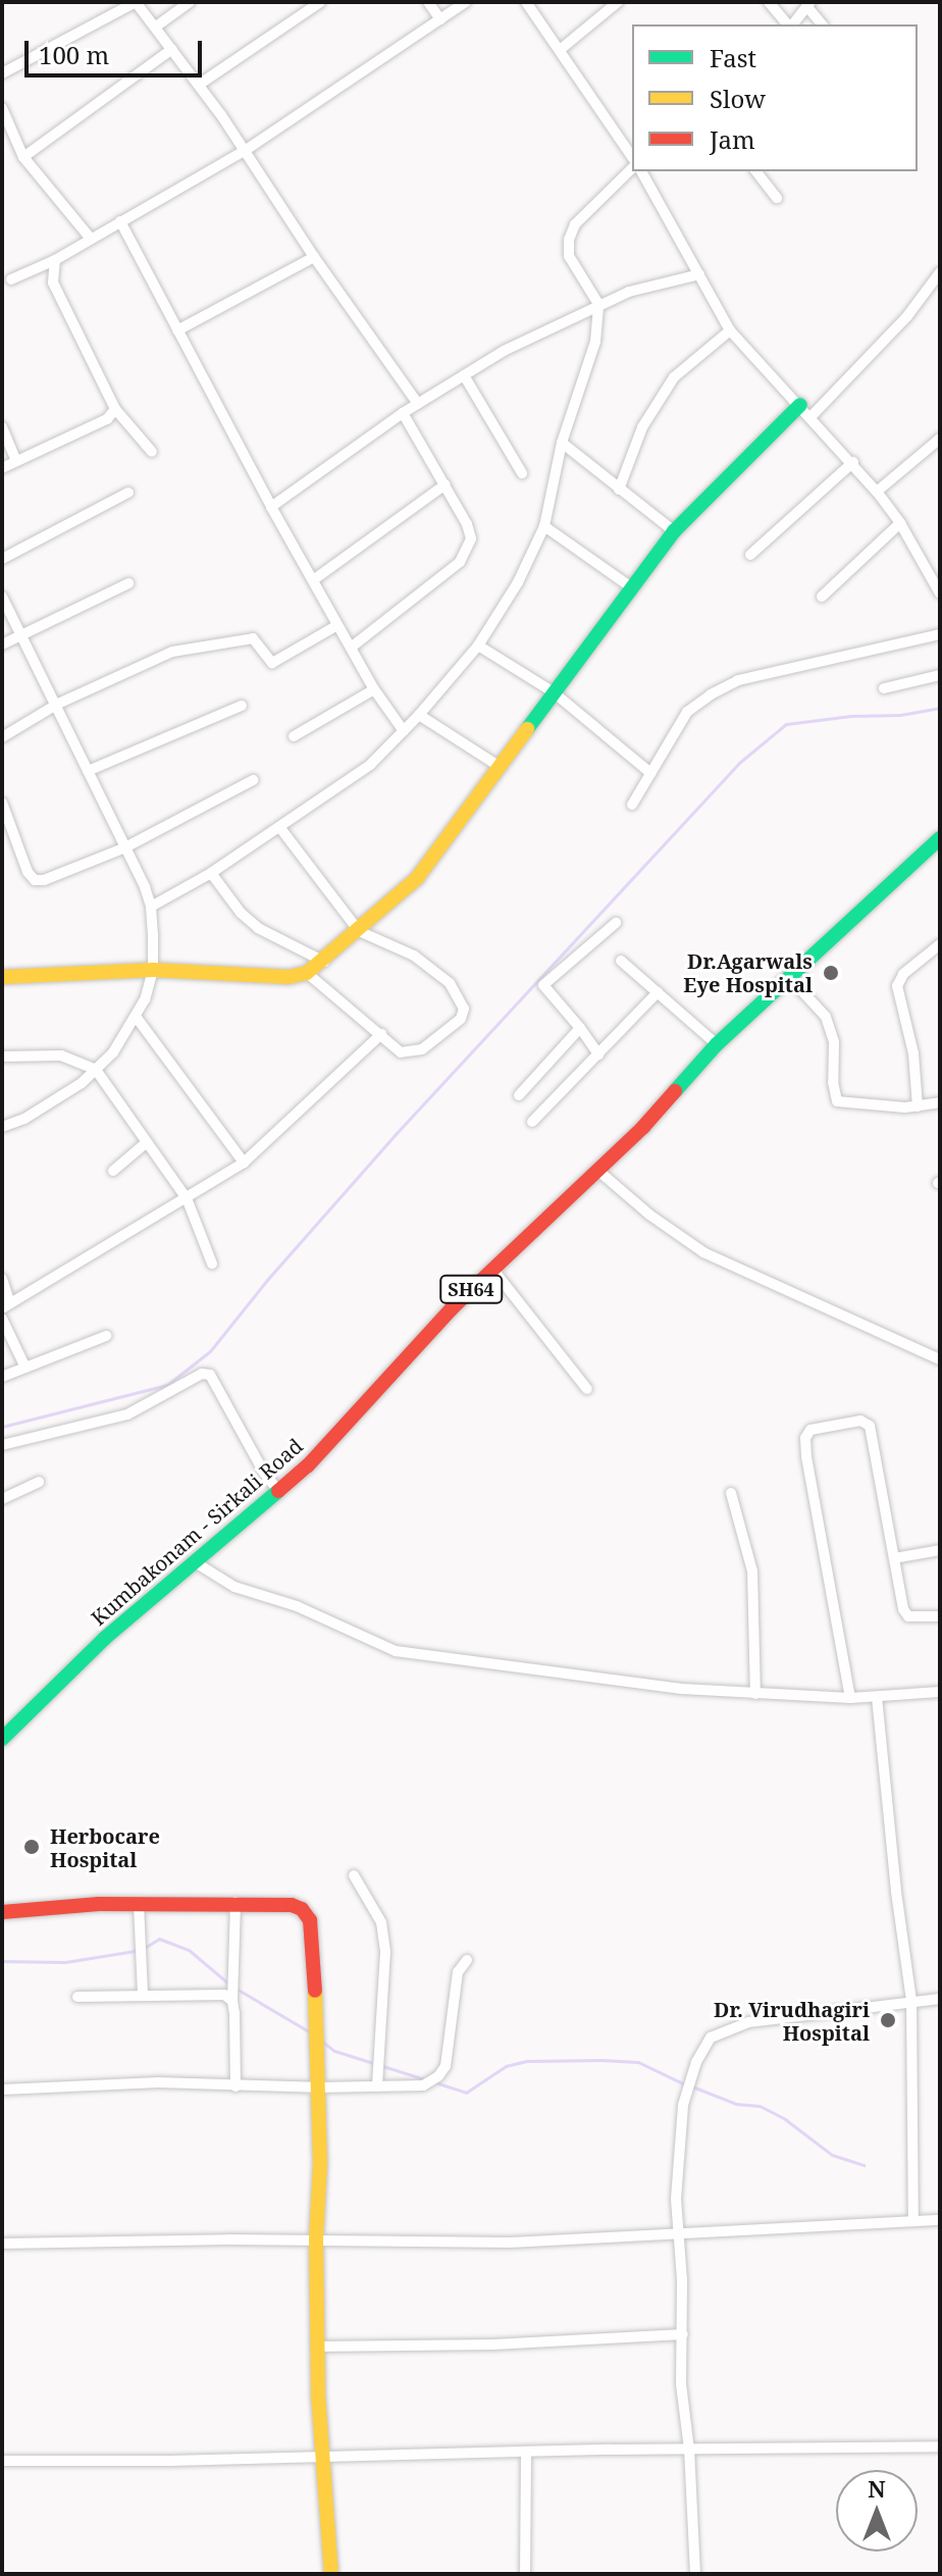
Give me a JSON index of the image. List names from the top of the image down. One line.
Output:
{"streets":{"street":["SH64","Kumbakonam - Sirkali Road"]},"places":["Dr.Agarwals Eye Hospital","Herbocare Hospital","Dr. Virudhagiri Hospital"],"legend":["Fast","Slow","Jam"],"scale_bar":"100 m","north":"top"}
